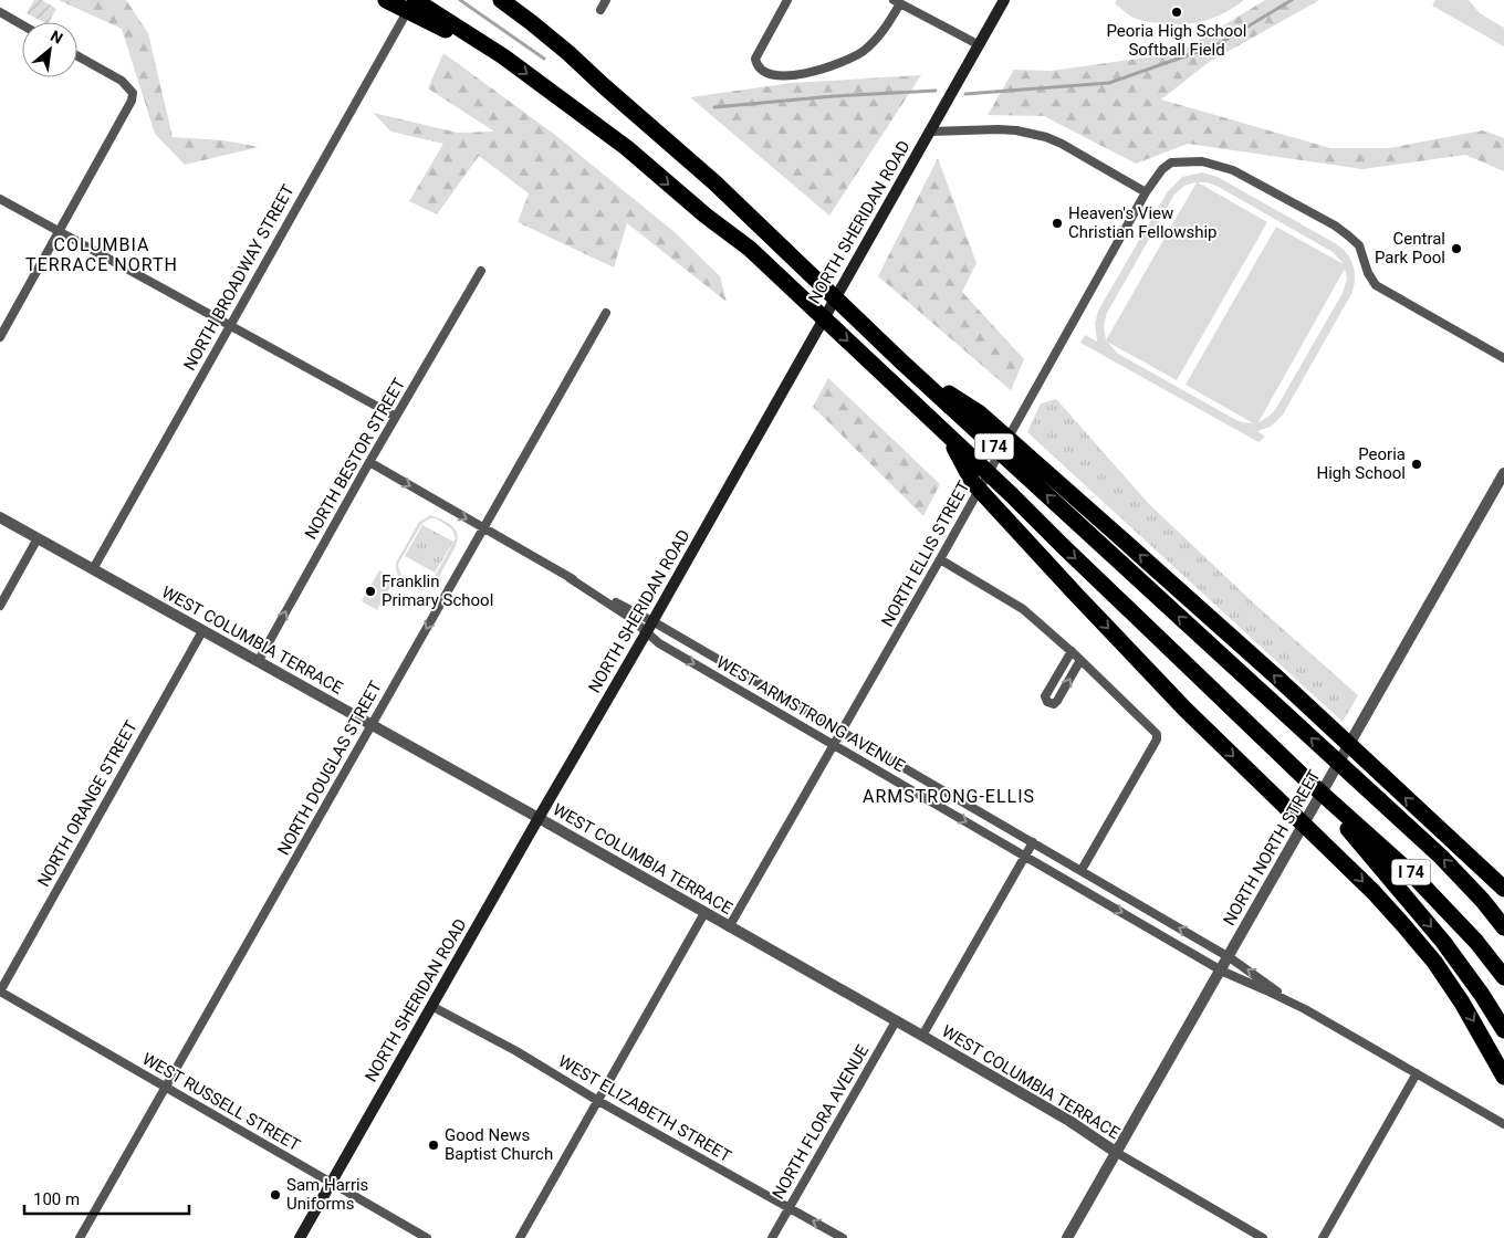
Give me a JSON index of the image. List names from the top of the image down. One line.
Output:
{"streets":{"highway":["I 74"],"main road":["NORTH SHERIDAN ROAD"],"street":["NORTH BROADWAY STREET","NORTH BESTOR STREET","NORTH ELLIS STREET","WEST COLUMBIA TERRACE","WEST ARMSTRONG AVENUE","NORTH DOUGLAS STREET","NORTH ORANGE STREET","NORTH NORTH STREET","WEST RUSSELL STREET","WEST ELIZABETH STREET","NORTH FLORA AVENUE"]},"crossings":[["NORTH SHERIDAN ROAD","WEST COLUMBIA TERRACE"],["NORTH SHERIDAN ROAD","WEST ARMSTRONG AVENUE"],["NORTH SHERIDAN ROAD","WEST RUSSELL STREET"],["NORTH SHERIDAN ROAD","WEST ELIZABETH STREET"],["NORTH BROADWAY STREET","I 74"],["NORTH BROADWAY STREET","WEST COLUMBIA TERRACE"],["NORTH BESTOR STREET","WEST COLUMBIA TERRACE"],["NORTH BESTOR STREET","WEST ARMSTRONG AVENUE"],["NORTH ELLIS STREET","WEST COLUMBIA TERRACE"],["NORTH ELLIS STREET","WEST ARMSTRONG AVENUE"],["WEST COLUMBIA TERRACE","NORTH DOUGLAS STREET"],["WEST COLUMBIA TERRACE","NORTH ORANGE STREET"],["WEST COLUMBIA TERRACE","NORTH NORTH STREET"],["WEST COLUMBIA TERRACE","NORTH FLORA AVENUE"],["WEST ARMSTRONG AVENUE","NORTH DOUGLAS STREET"],["WEST ARMSTRONG AVENUE","NORTH NORTH STREET"],["NORTH DOUGLAS STREET","WEST RUSSELL STREET"],["NORTH ORANGE STREET","WEST RUSSELL STREET"],["WEST ELIZABETH STREET","NORTH FLORA AVENUE"]],"one_way":["NORTH BESTOR STREET"],"districts":["COLUMBIA TERRACE NORTH","ARMSTRONG-ELLIS"],"places":["Peoria High School Softball Field","Heaven's View Christian Fellowship","Central Park Pool","Peoria High School","Franklin Primary School","Good News Baptist Church","Sam Harris Uniforms"],"scale_bar":"100 m","north":"top right"}
